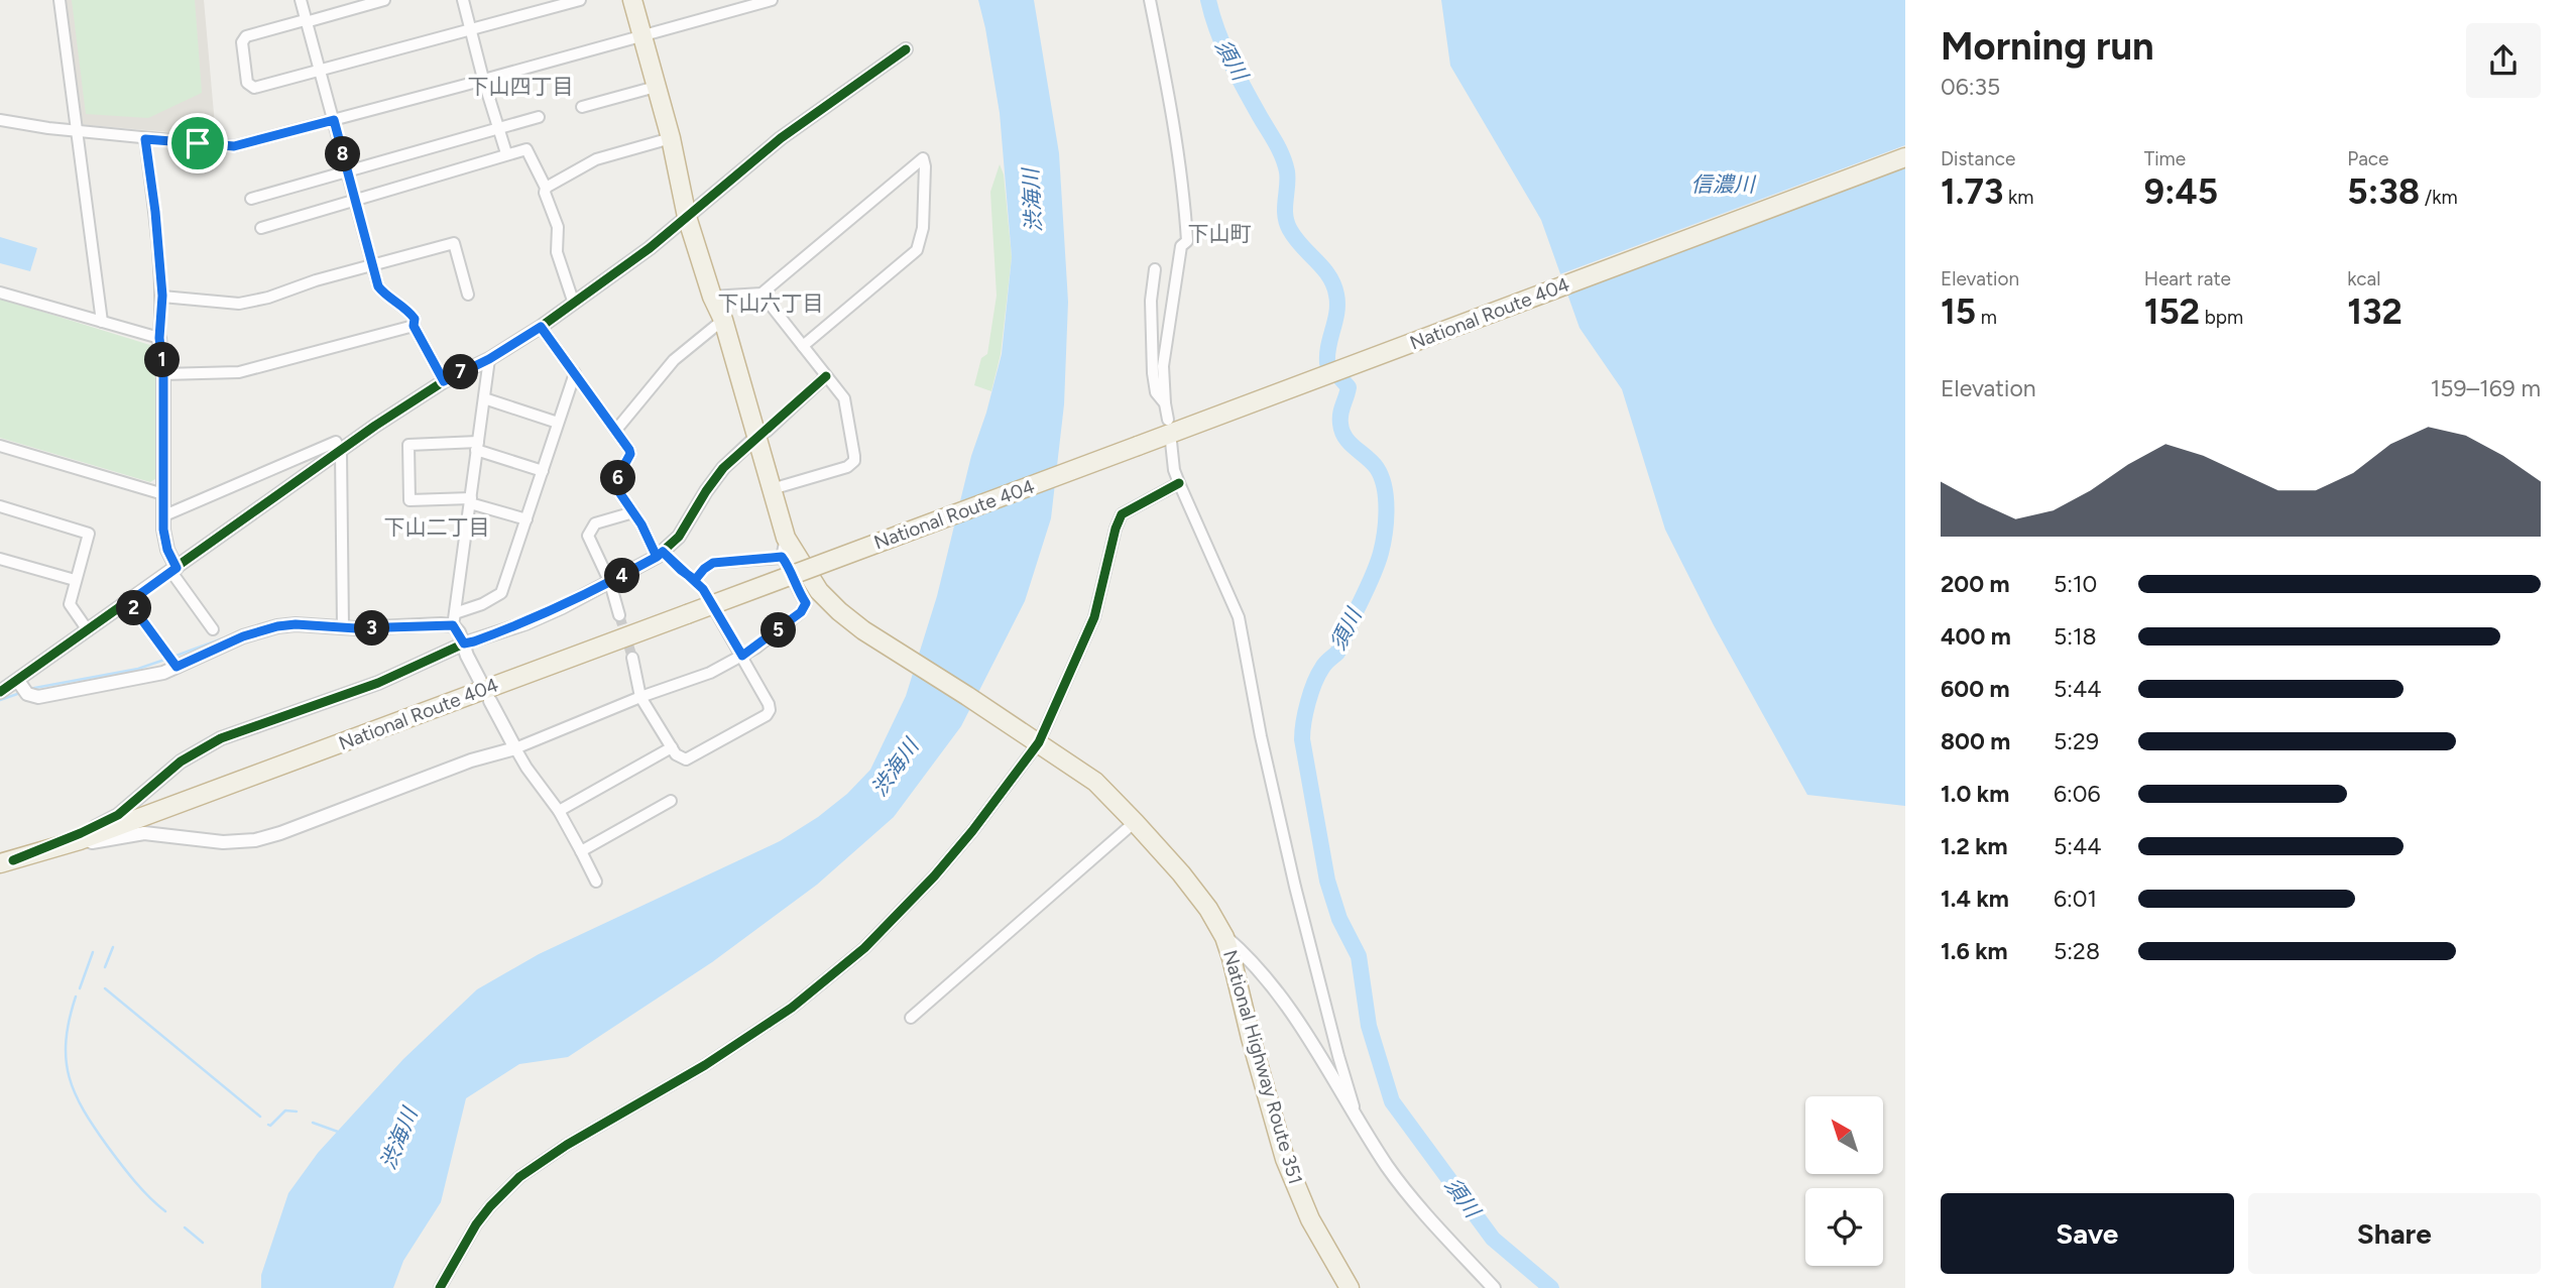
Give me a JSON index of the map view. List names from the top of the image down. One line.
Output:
{"streets":{"highway":["National Route 404","National Highway Route 351"]},"districts":["下山四丁目","下山町","下山六丁目","下山二丁目"],"water":["須川","信濃川","渋海川"],"north":"top left","page":{"heading":["Morning run","06:35"],"stats":[["Distance","1.73 km"],["Time","9:45"],["Pace","5:38 /km"],["Elevation","15 m"],["Heart rate","152 bpm"],["kcal","132"]],"pins":["8","1","7","6","4","2","3","5"],"chart":["Elevation","159–169 m"],"list":[{"name":"200 m","note":"5:10"},{"name":"400 m","note":"5:18"},{"name":"600 m","note":"5:44"},{"name":"800 m","note":"5:29"},{"name":"1.0 km","note":"6:06"},{"name":"1.2 km","note":"5:44"},{"name":"1.4 km","note":"6:01"},{"name":"1.6 km","note":"5:28"}],"buttons":["Save","Share"]}}
